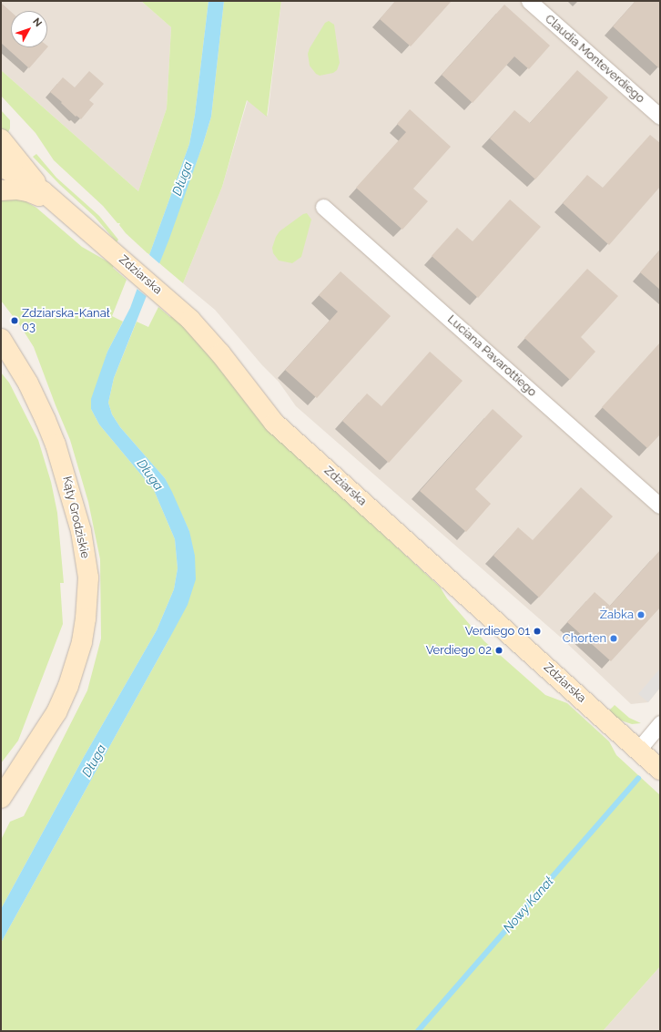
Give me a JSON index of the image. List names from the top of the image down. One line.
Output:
{"streets":{"street":["Claudia Monteverdiego","Zdziarska","Luciana Pavarottiego","Kąty Grodziskie"]},"water":["Długa","Nowy Kanał"],"places":["Zdziarska-Kanał 03","Żabka","Verdiego 01","Chorten","Verdiego 02"],"north":"top right"}
